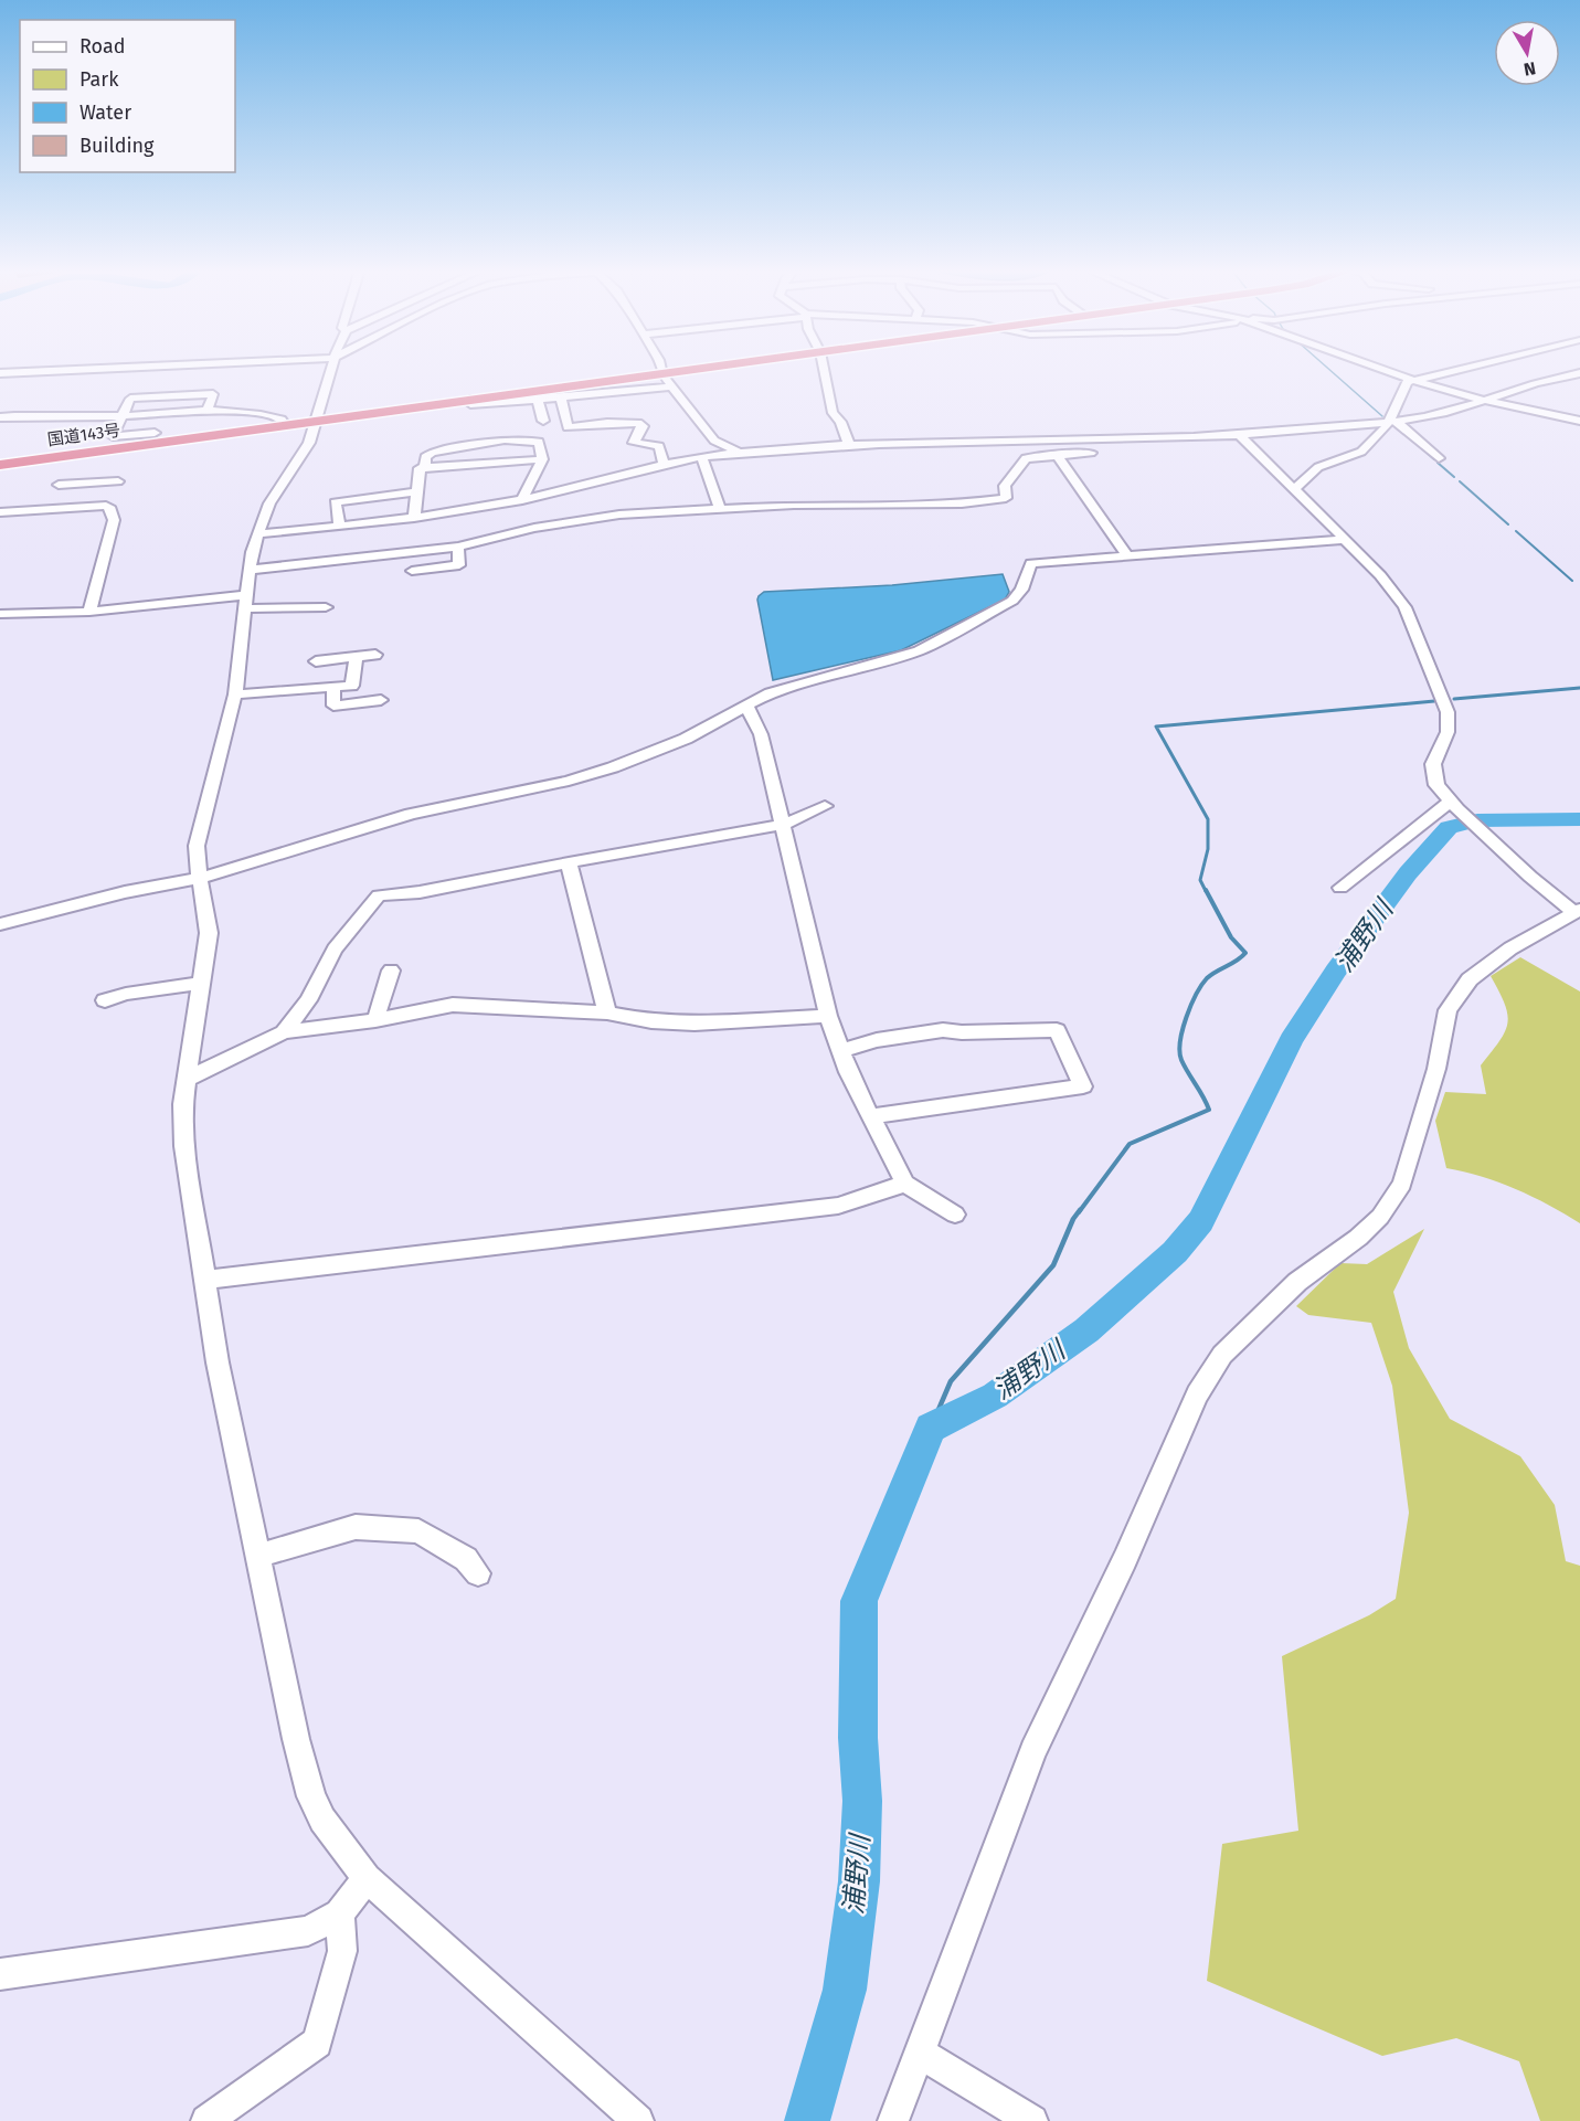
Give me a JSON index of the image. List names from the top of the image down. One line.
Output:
{"streets":{"highway":["国道143号"]},"water":["浦野川"],"legend":["Road","Park","Water","Building"],"north":"bottom"}
